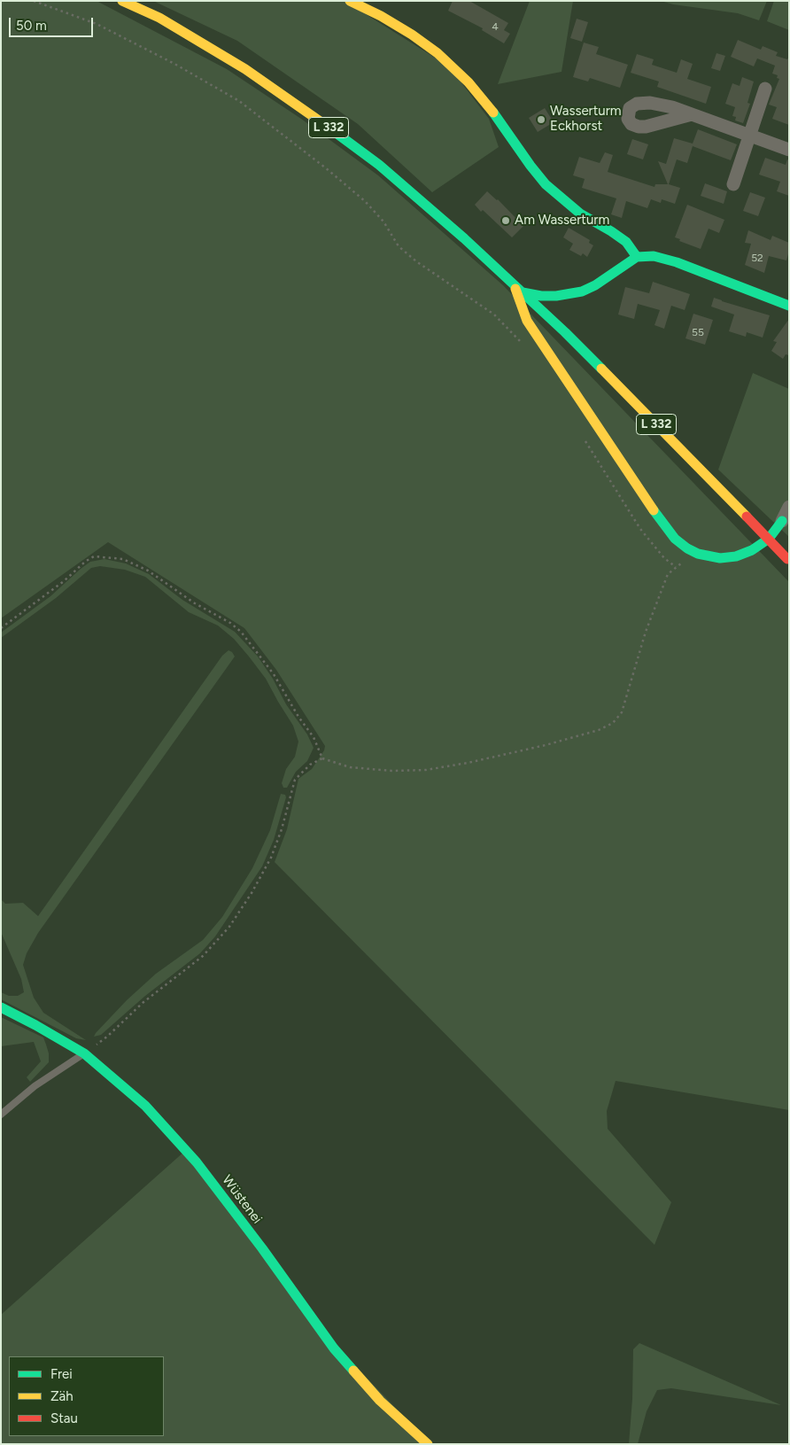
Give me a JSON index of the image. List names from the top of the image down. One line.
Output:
{"streets":{"main road":["L 332","Wüstenei"]},"places":["Wasserturm Eckhorst","Am Wasserturm"],"house_numbers":["4","52","55"],"legend":["Frei","Zäh","Stau"],"scale_bar":"50 m"}
